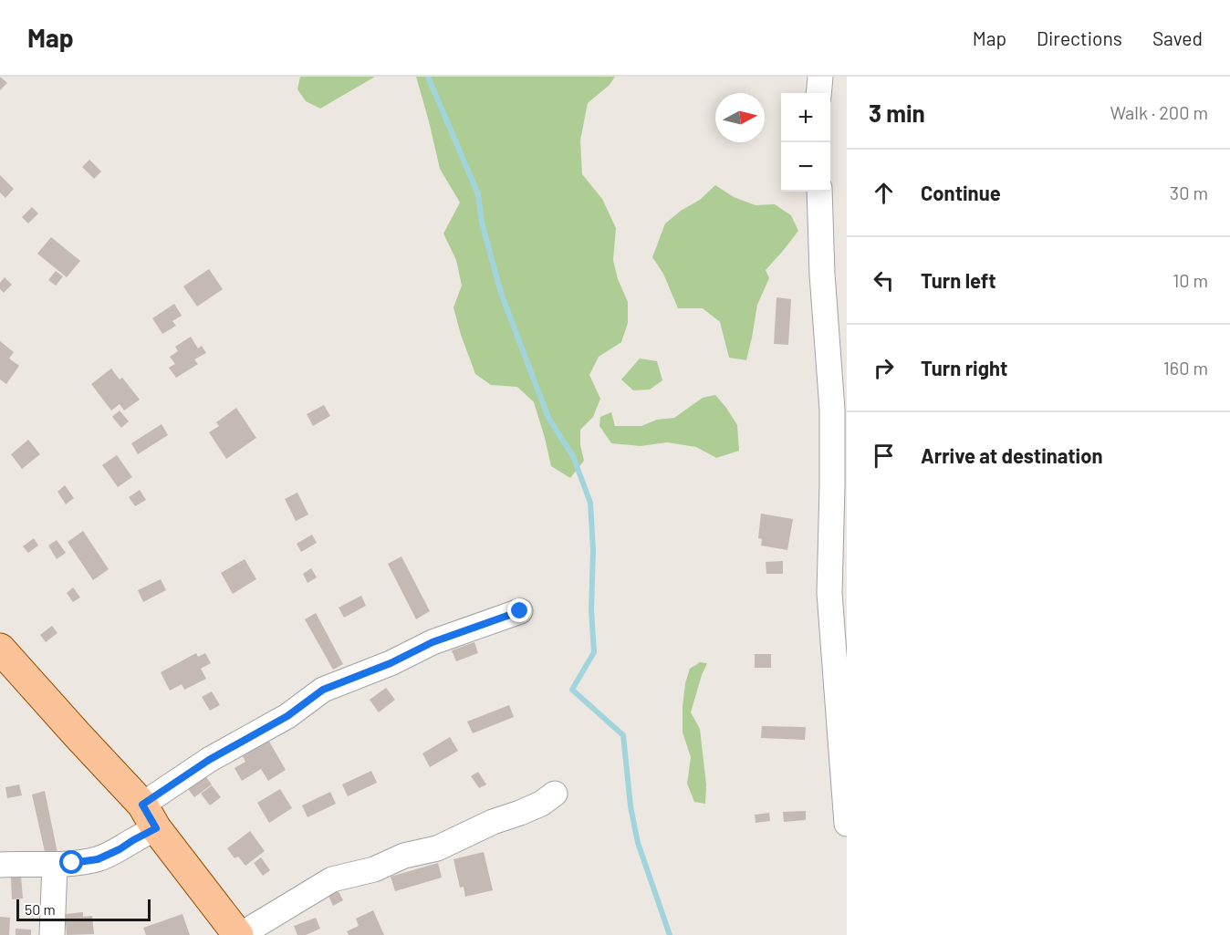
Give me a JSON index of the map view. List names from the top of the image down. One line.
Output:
{"scale_bar":"50 m","north":"right","page":{"header":"Map","nav":["Map","Directions","Saved"],"heading":["3 min","Walk · 200 m"],"map_buttons":["+","−"],"list":[["Continue","30 m"],["Turn left","10 m"],["Turn right","160 m"],"Arrive at destination"],"scale":"50 m"}}
